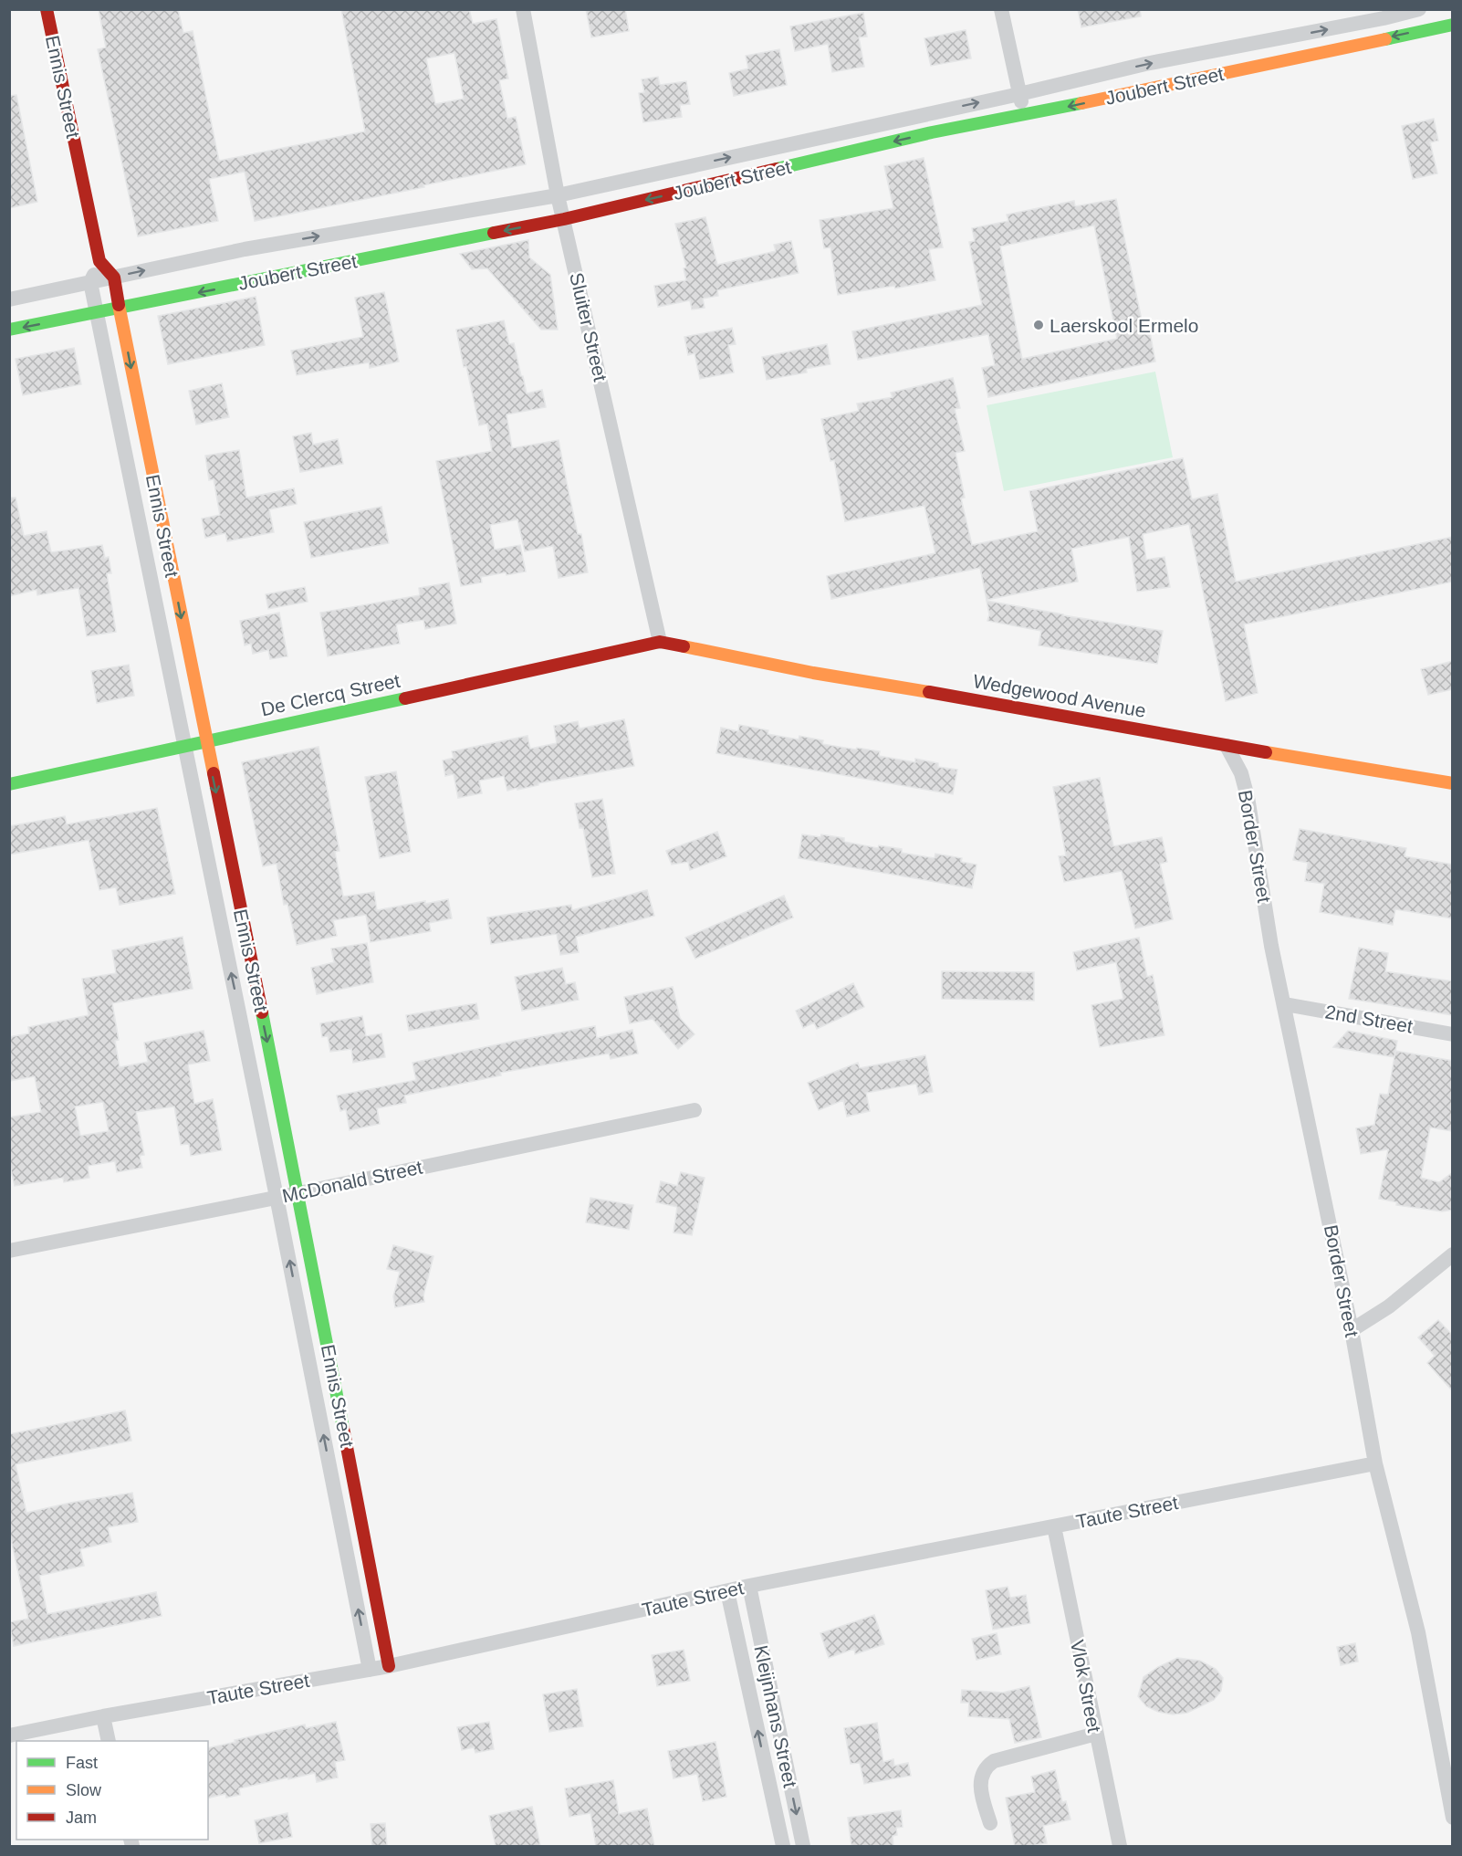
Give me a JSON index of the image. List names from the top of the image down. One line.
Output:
{"streets":{"street":["Joubert Street","Ennis Street","Sluiter Street","De Clercq Street","Wedgewood Avenue","Border Street","2nd Street","McDonald Street","Taute Street","Vlok Street","Kleijnhans Street"]},"crossings":[["Joubert Street","Ennis Street"],["Joubert Street","Sluiter Street"],["Ennis Street","De Clercq Street"],["Ennis Street","McDonald Street"],["Ennis Street","Taute Street"],["Sluiter Street","De Clercq Street"],["Sluiter Street","Wedgewood Avenue"],["De Clercq Street","Wedgewood Avenue"],["Wedgewood Avenue","Border Street"],["Border Street","2nd Street"],["Border Street","Taute Street"],["Taute Street","Vlok Street"],["Taute Street","Kleijnhans Street"]],"places":["Laerskool Ermelo"],"legend":["Fast","Slow","Jam"]}
